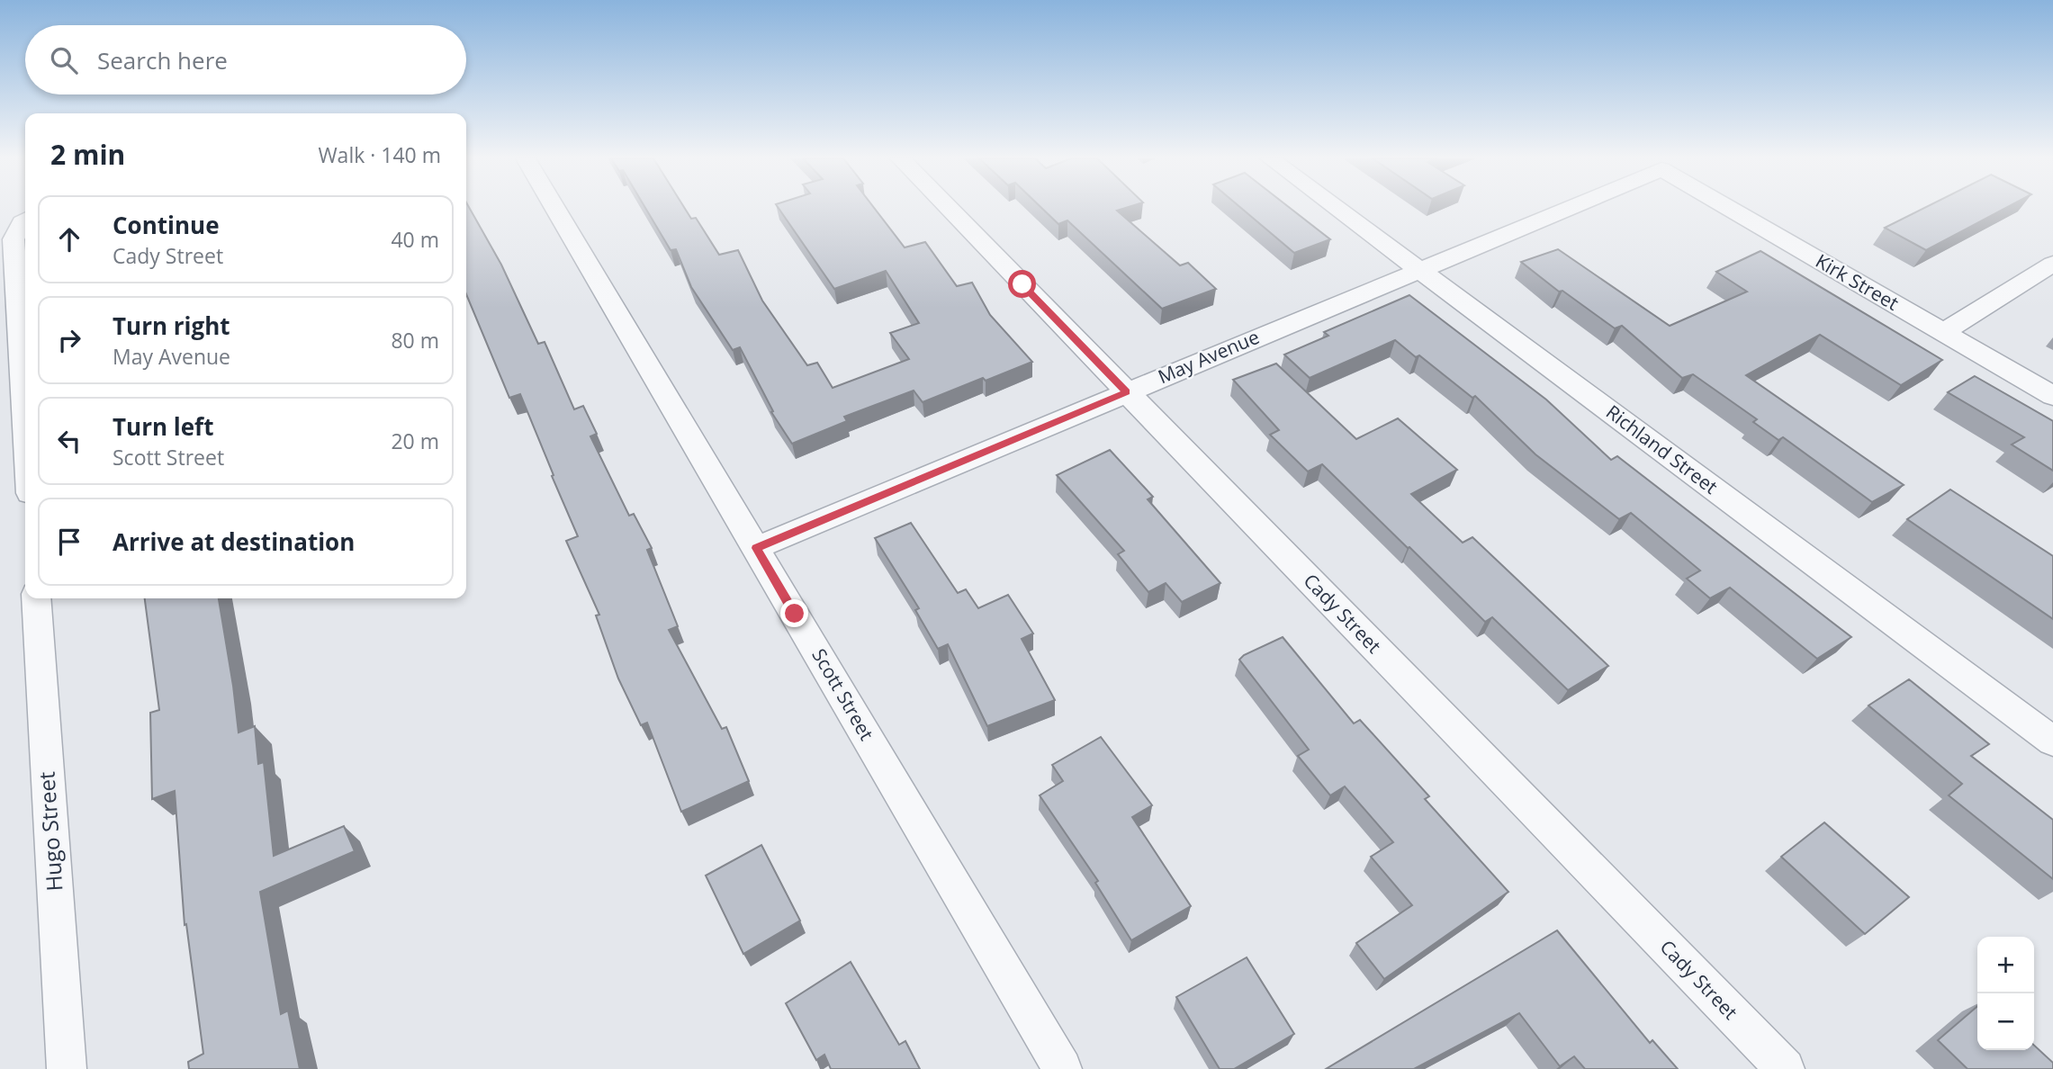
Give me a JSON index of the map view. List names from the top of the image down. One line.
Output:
{"streets":{"street":["Kirk Street","May Avenue","Richland Street","Cady Street","Scott Street","Hugo Street"]},"crossings":[["May Avenue","Richland Street"],["May Avenue","Cady Street"],["May Avenue","Scott Street"]],"page":{"search":"Search here","heading":["2 min","Walk · 140 m"],"list":[["Continue","Cady Street","40 m"],["Turn right","May Avenue","80 m"],["Turn left","Scott Street","20 m"],"Arrive at destination"],"map_buttons":["+","−"]}}
